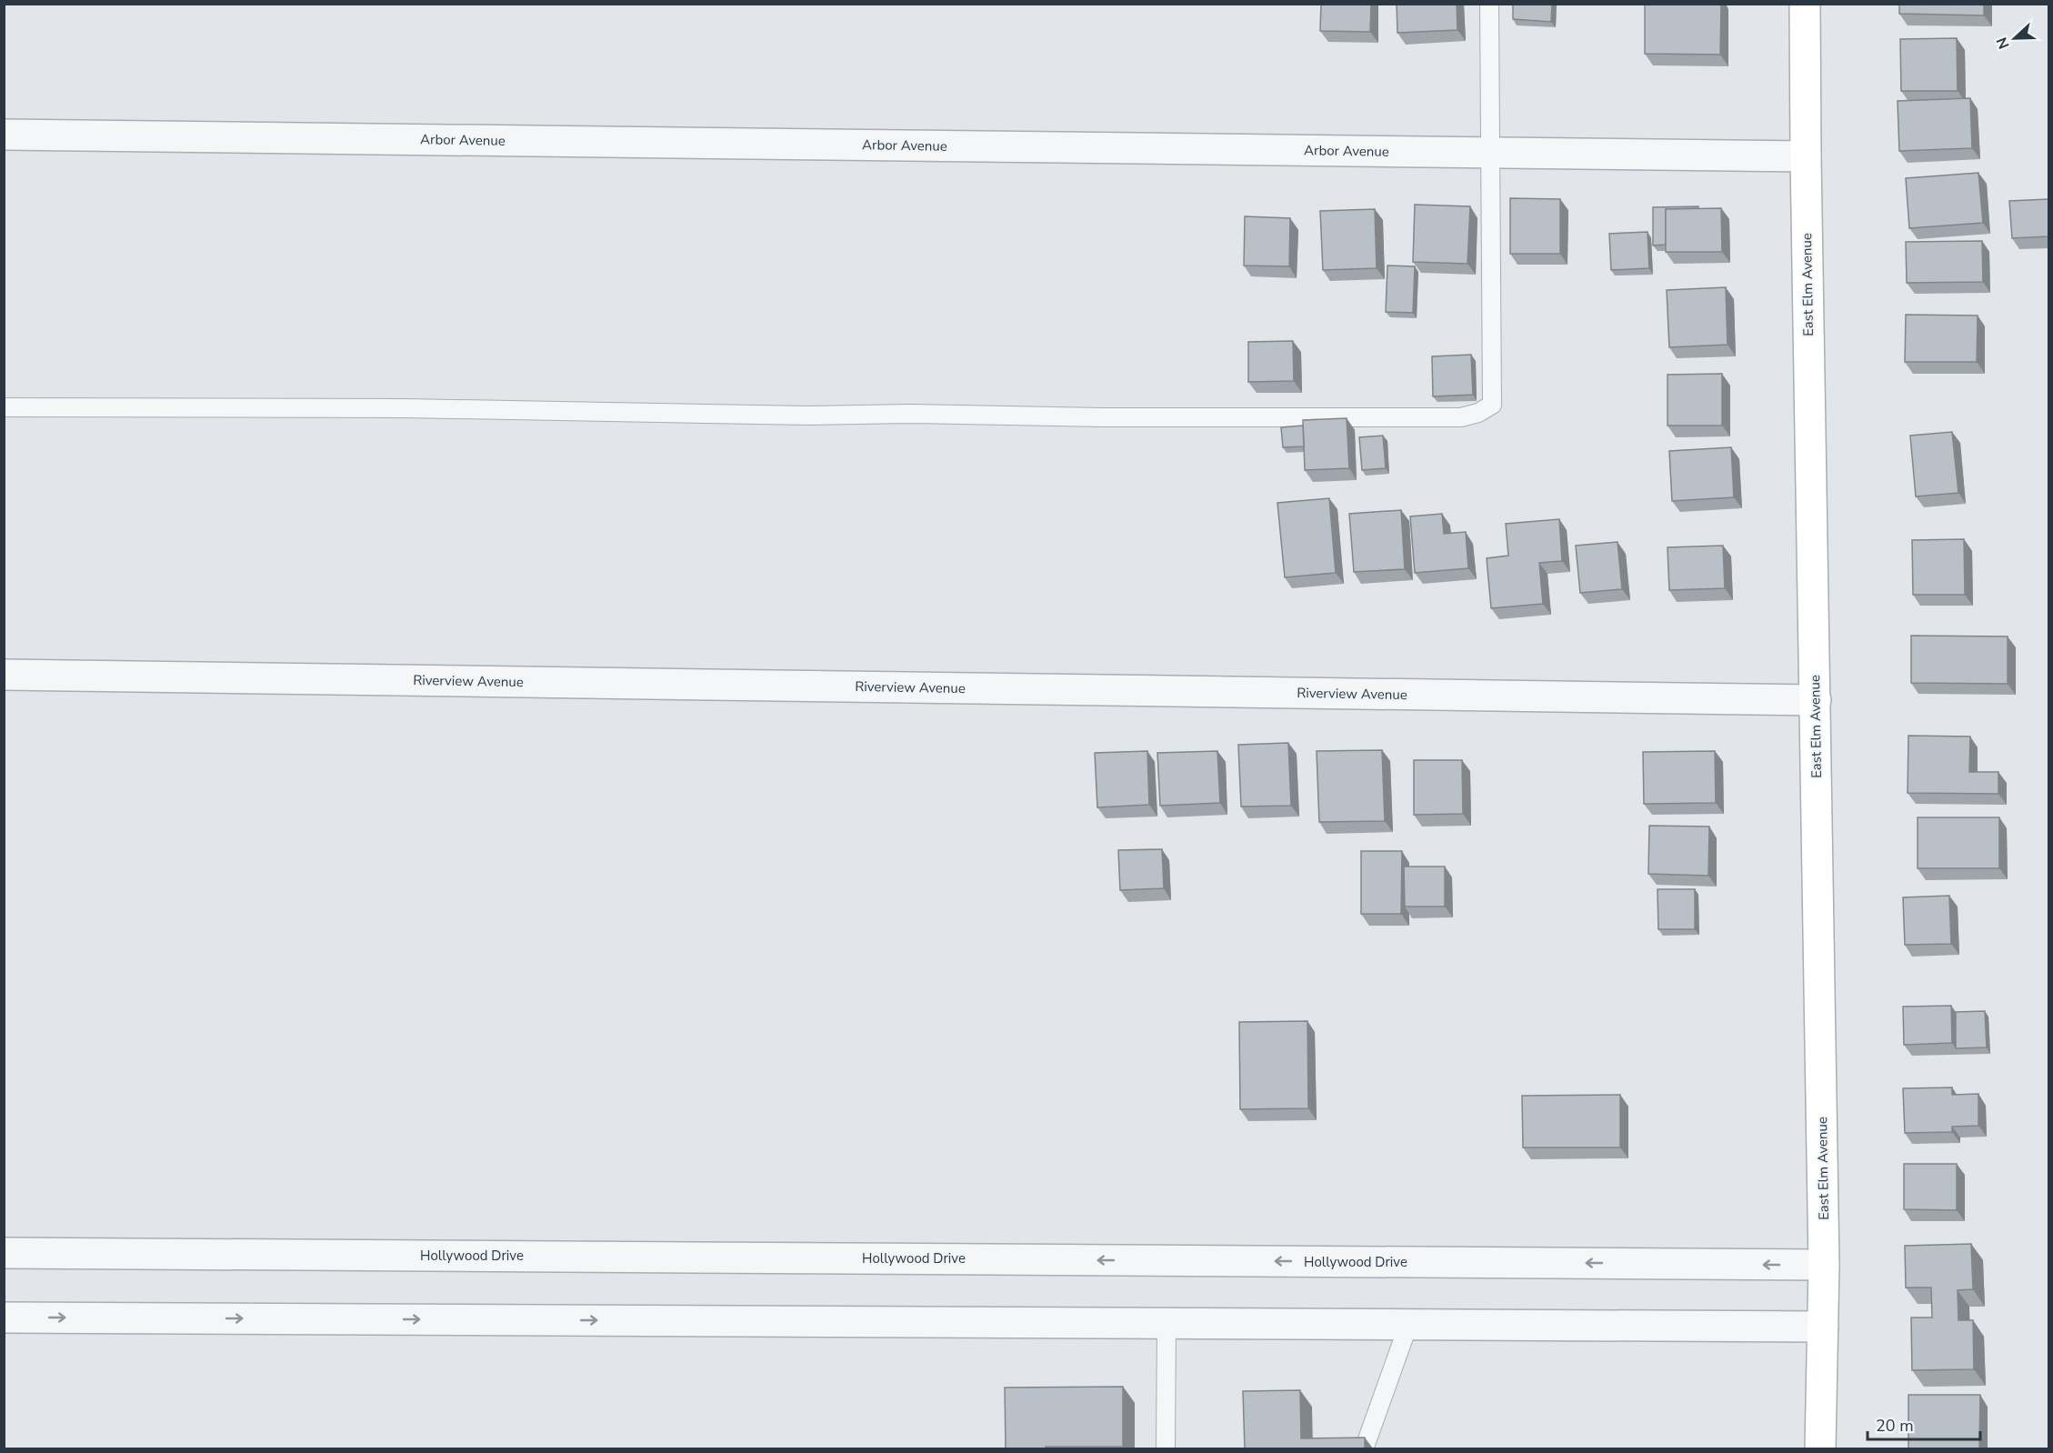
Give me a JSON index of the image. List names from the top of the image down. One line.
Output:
{"streets":{"main road":["East Elm Avenue"],"street":["Arbor Avenue","Riverview Avenue","Hollywood Drive"]},"crossings":[["Arbor Avenue","East Elm Avenue"],["East Elm Avenue","Riverview Avenue"],["East Elm Avenue","Hollywood Drive"]],"scale_bar":"20 m","north":"left"}
